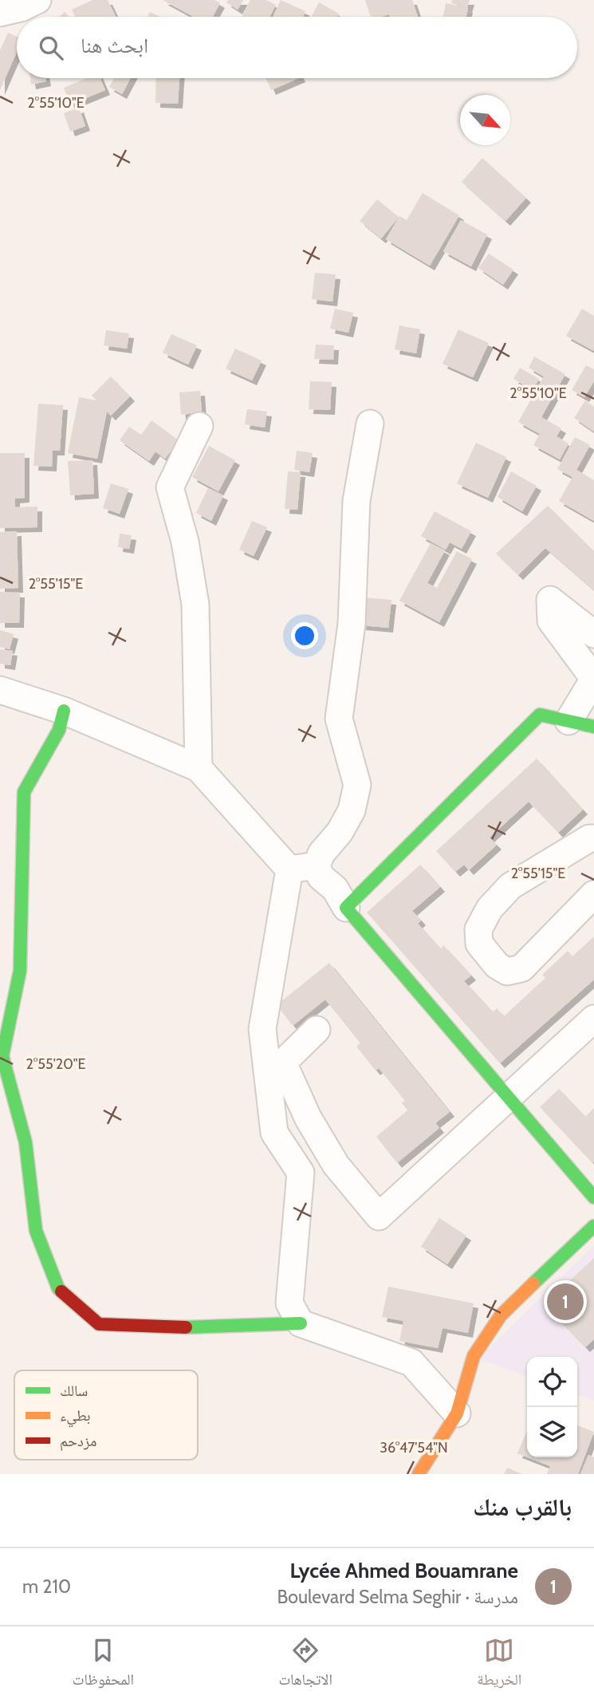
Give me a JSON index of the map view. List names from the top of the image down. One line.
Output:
{"legend":["سالك","بطيء","مزدحم"],"north":"bottom right","page":{"search":"ابحث هنا","pins":"1","heading":"بالقرب منك","list":[{"mark":"1","name":"Lycée Ahmed Bouamrane","note":"مدرسة · Boulevard Selma Seghir","value":"210 m"}],"nav":["الخريطة","الاتجاهات","المحفوظات"]},"coordinates":["2°55'10\"E","2°55'15\"E","2°55'20\"E","36°47'54\"N"]}
